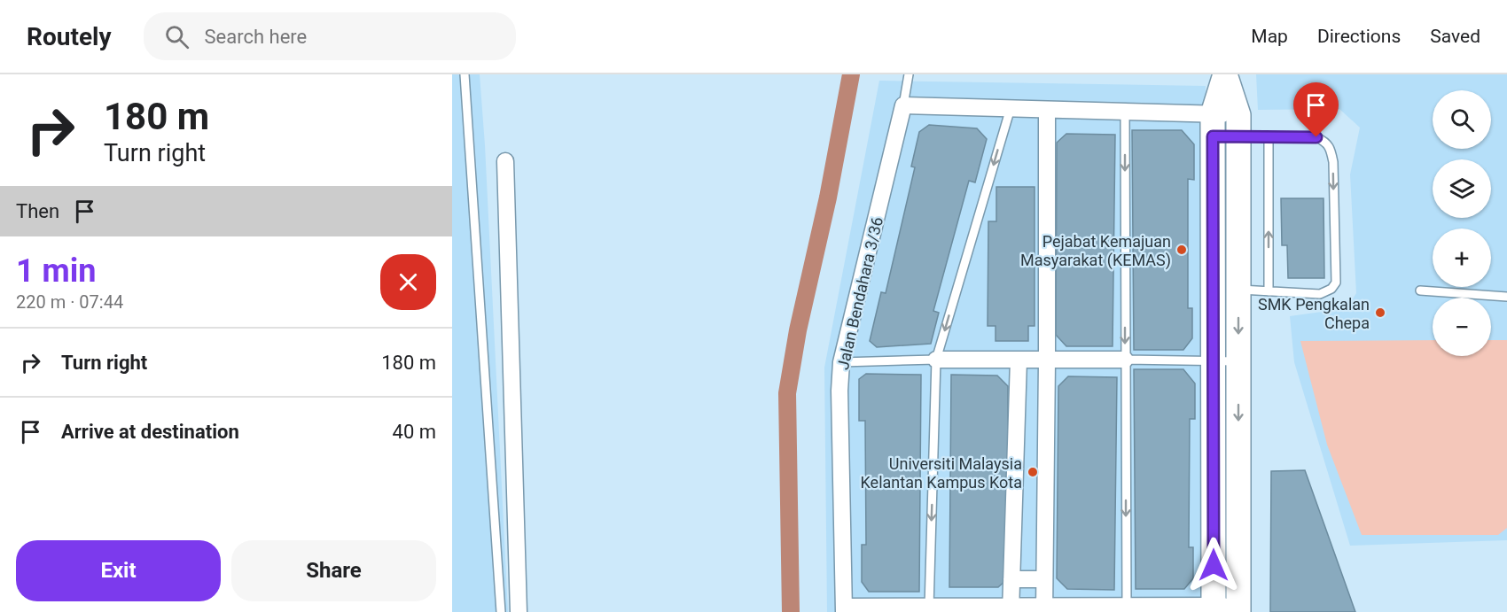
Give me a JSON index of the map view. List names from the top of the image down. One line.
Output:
{"streets":{"street":["Jalan Bendahara 3/36"]},"places":["Pejabat Kemajuan Masyarakat (KEMAS)","SMK Pengkalan Chepa","Universiti Malaysia Kelantan Kampus Kota"],"page":{"header":"Routely","search":"Search here","nav":["Map","Directions","Saved"],"turn":["180 m","Turn right"],"map_buttons":["+","−"],"then":"Then","heading":["1 min","220 m · 07:44"],"list":[{"name":"Turn right","value":"180 m"},{"name":"Arrive at destination","value":"40 m"}],"buttons":["Exit","Share"]}}
